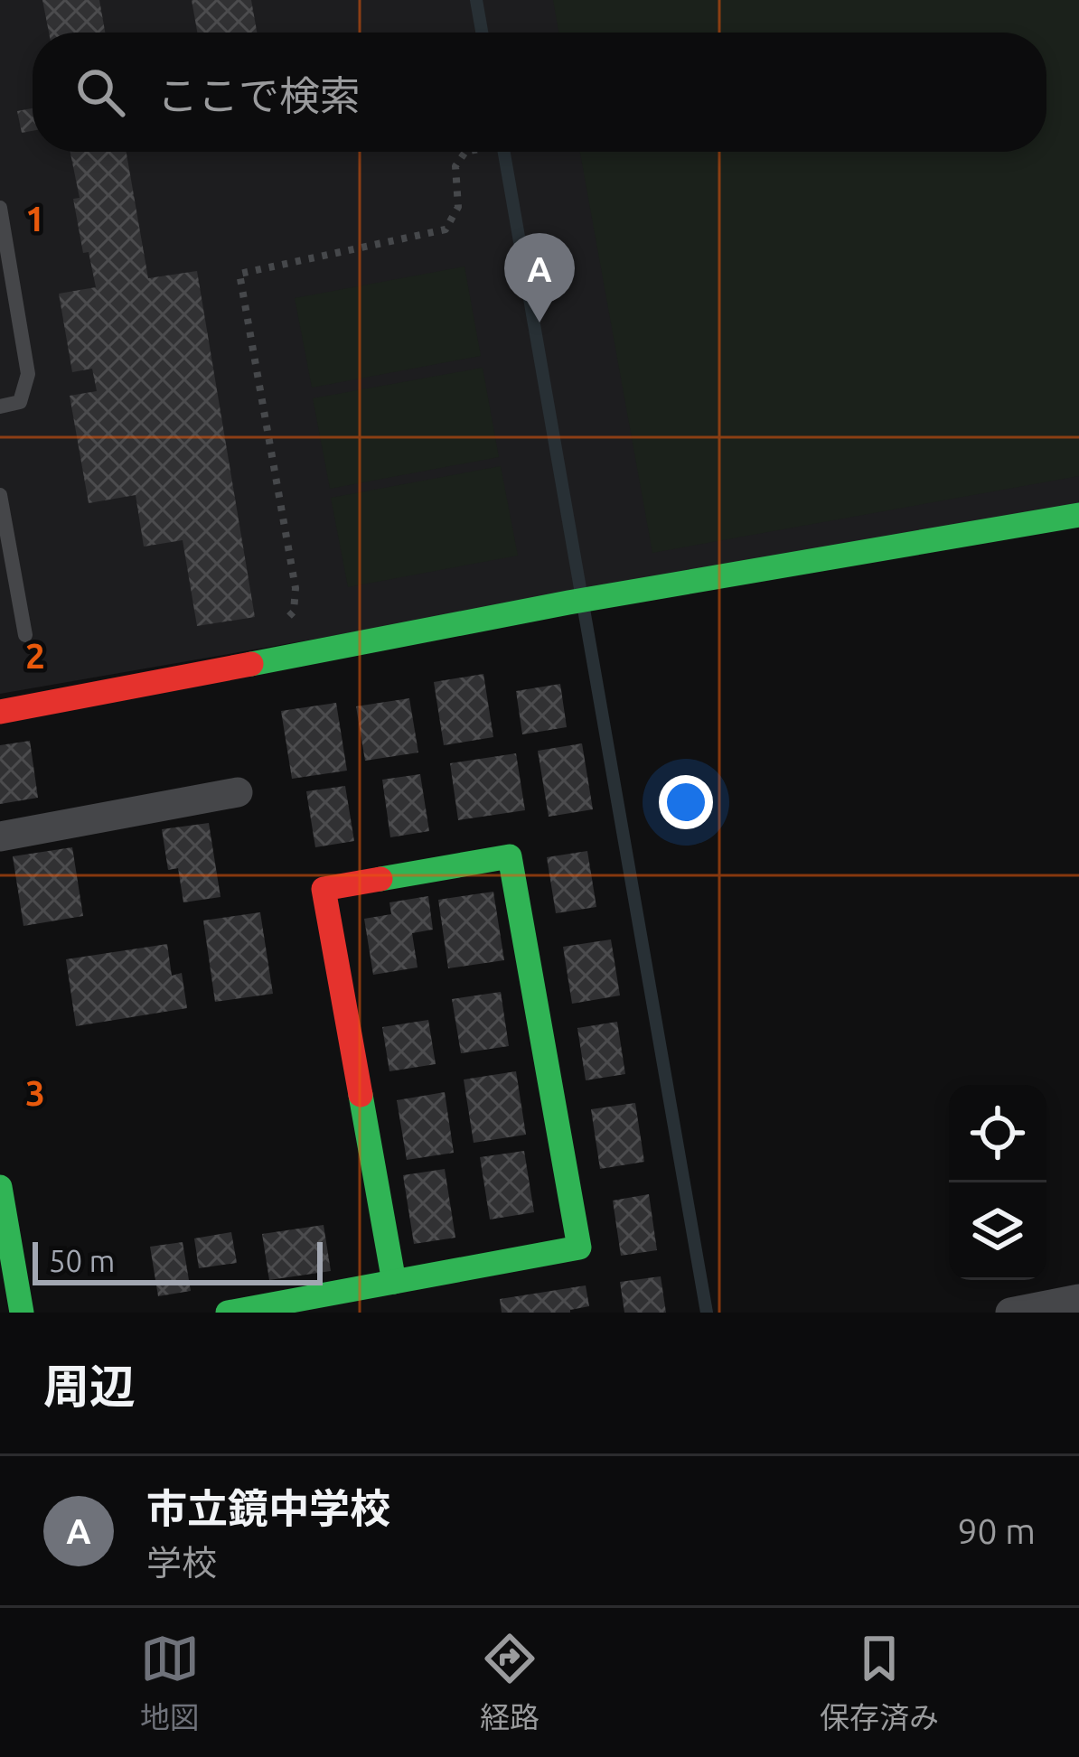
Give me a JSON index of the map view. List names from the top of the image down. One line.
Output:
{"scale_bar":"50 m","page":{"search":"ここで検索","pins":"A","scale":"50 m","heading":"周辺","list":[{"mark":"A","name":"市立鏡中学校","note":"学校","value":"90 m"}],"nav":["地図","経路","保存済み"]},"grid":{"rows":["1","2","3"]}}
